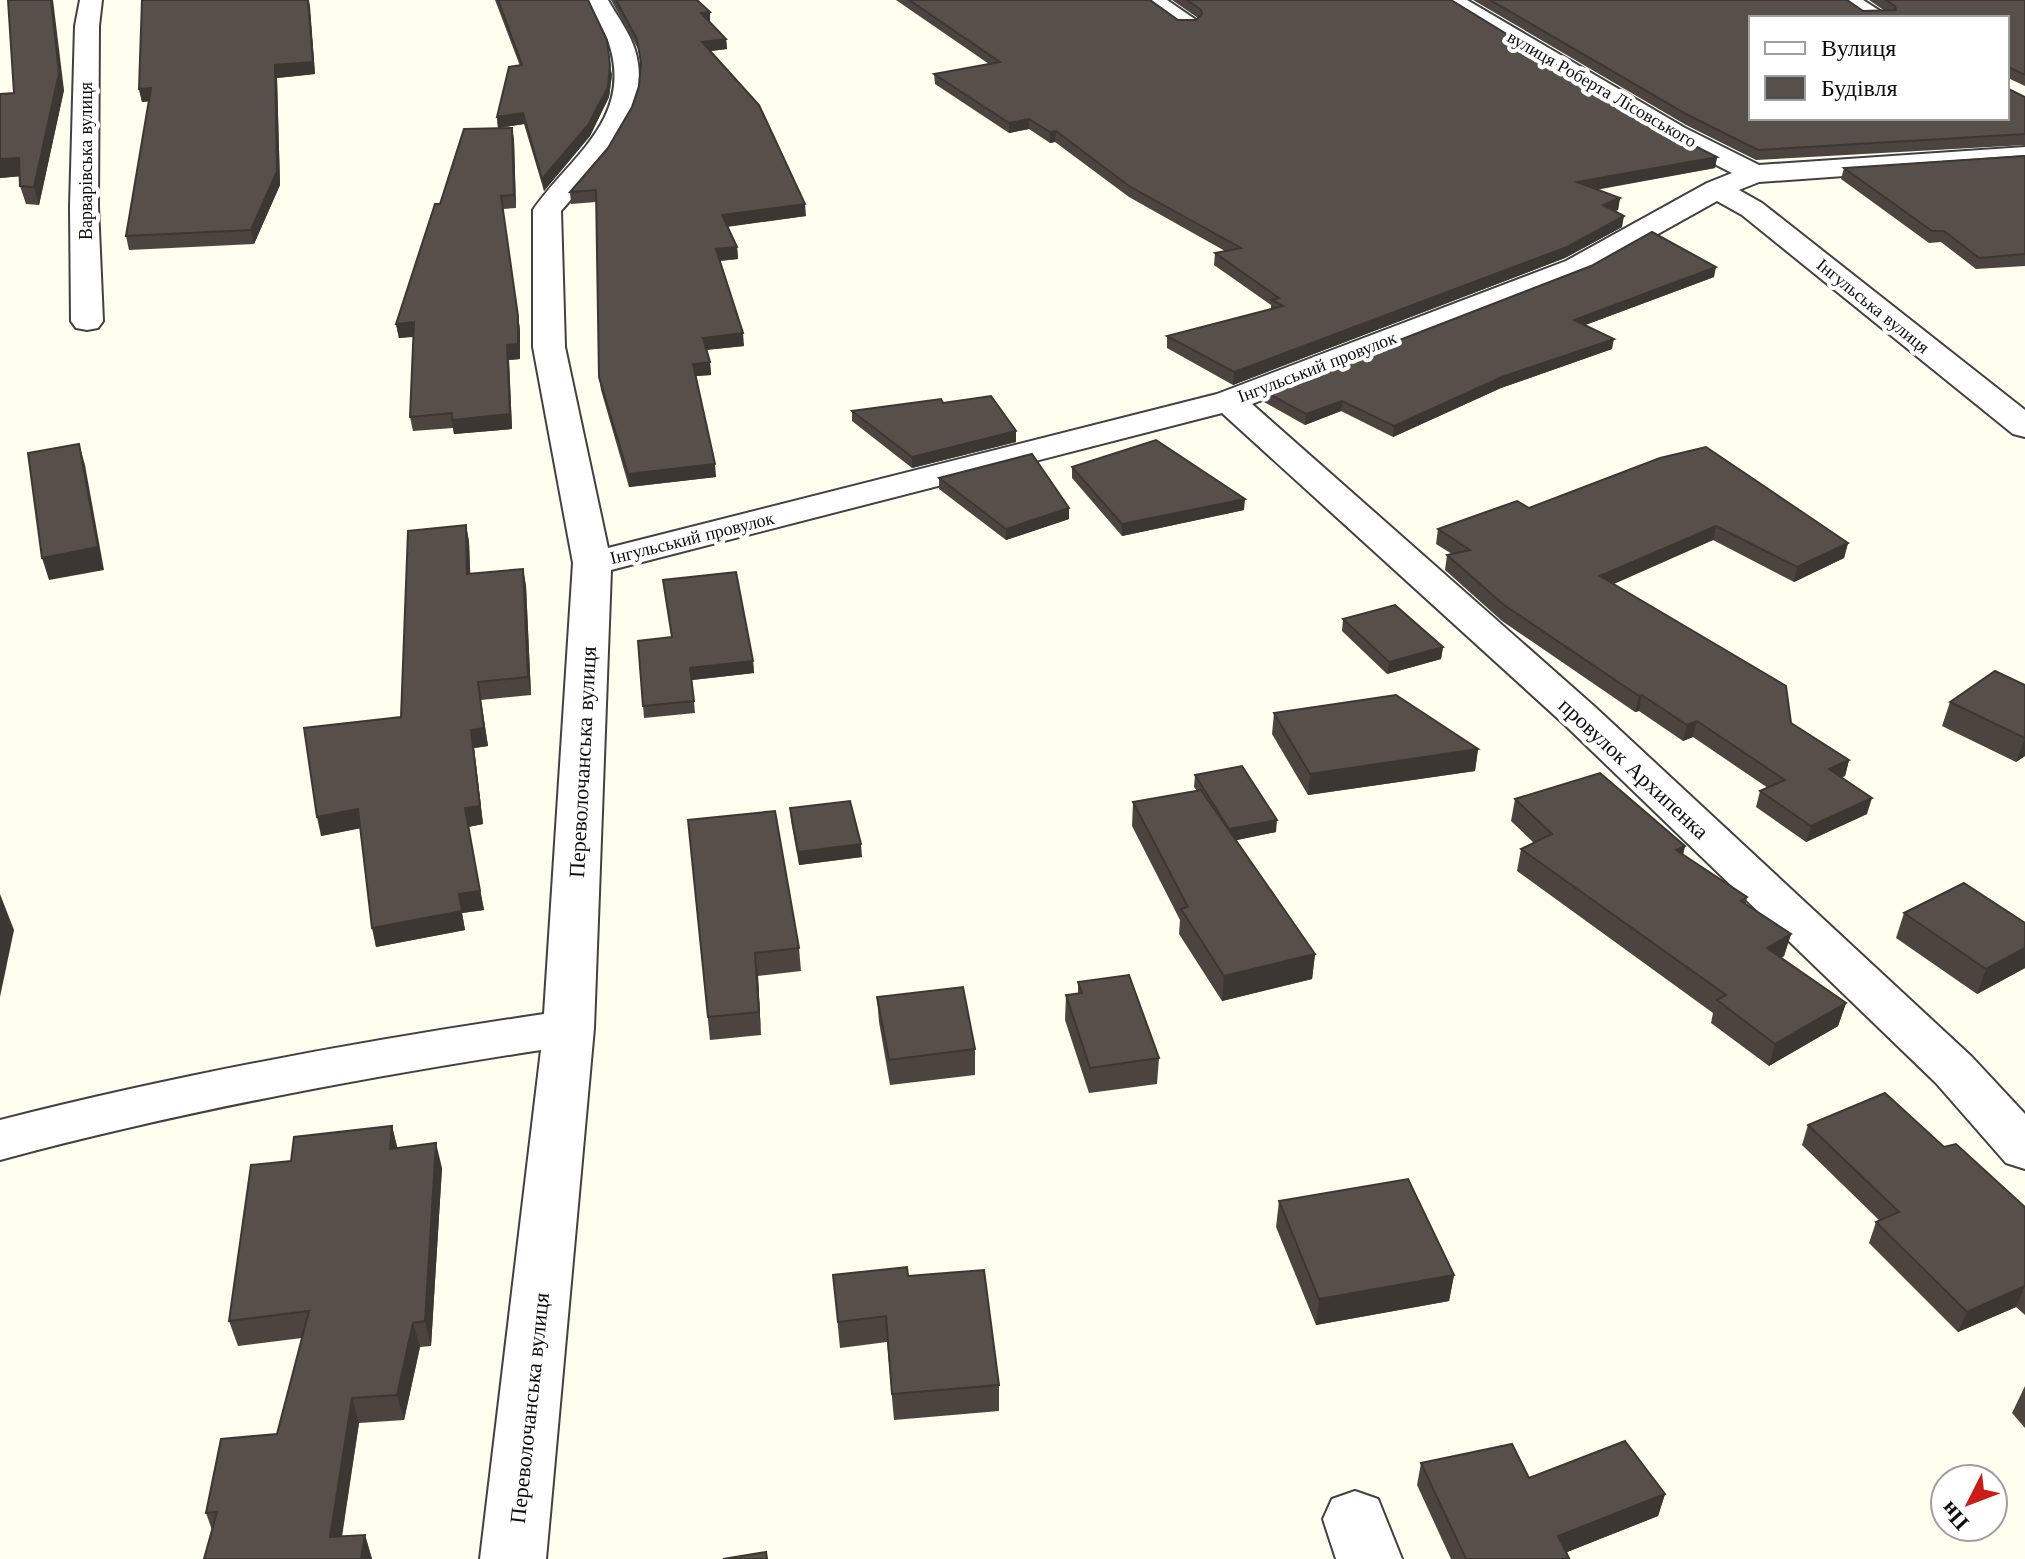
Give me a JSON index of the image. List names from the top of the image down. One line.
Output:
{"streets":{"street":["вулиця Роберта Лісовського","Варварівська вулиця","Інгульська вулиця","Інгульський провулок","Переволочанська вулиця","провулок Архипенка"]},"crossings":[["вулиця Роберта Лісовського","Інгульський провулок"],["Інгульська вулиця","Інгульський провулок"],["Інгульський провулок","Переволочанська вулиця"],["Інгульський провулок","провулок Архипенка"]],"legend":["Вулиця","Будівля"],"north":"bottom left"}
